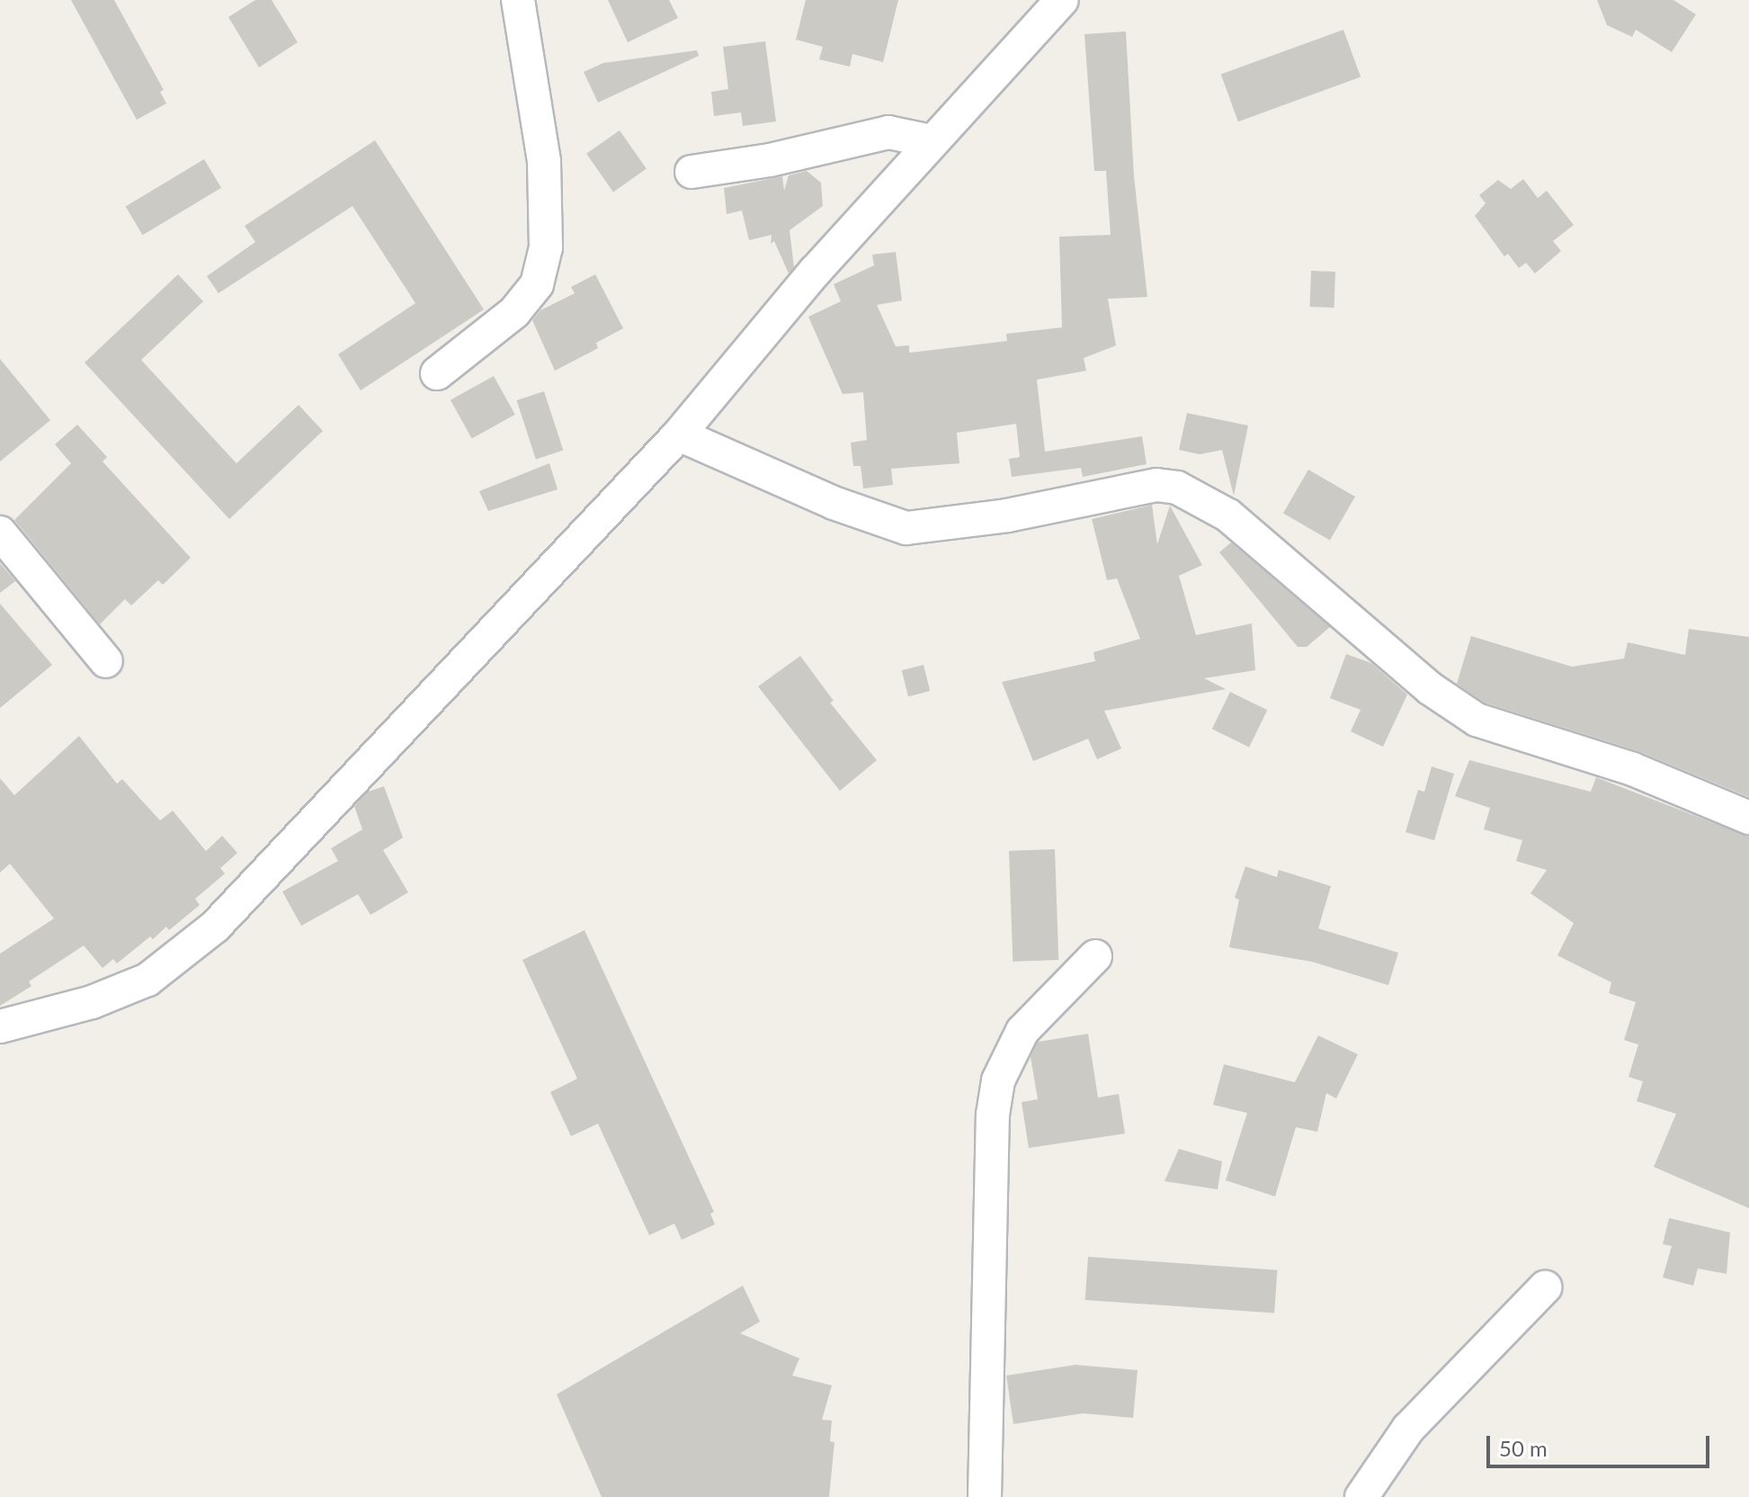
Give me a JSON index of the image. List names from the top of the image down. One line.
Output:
{"scale_bar":"50 m"}
